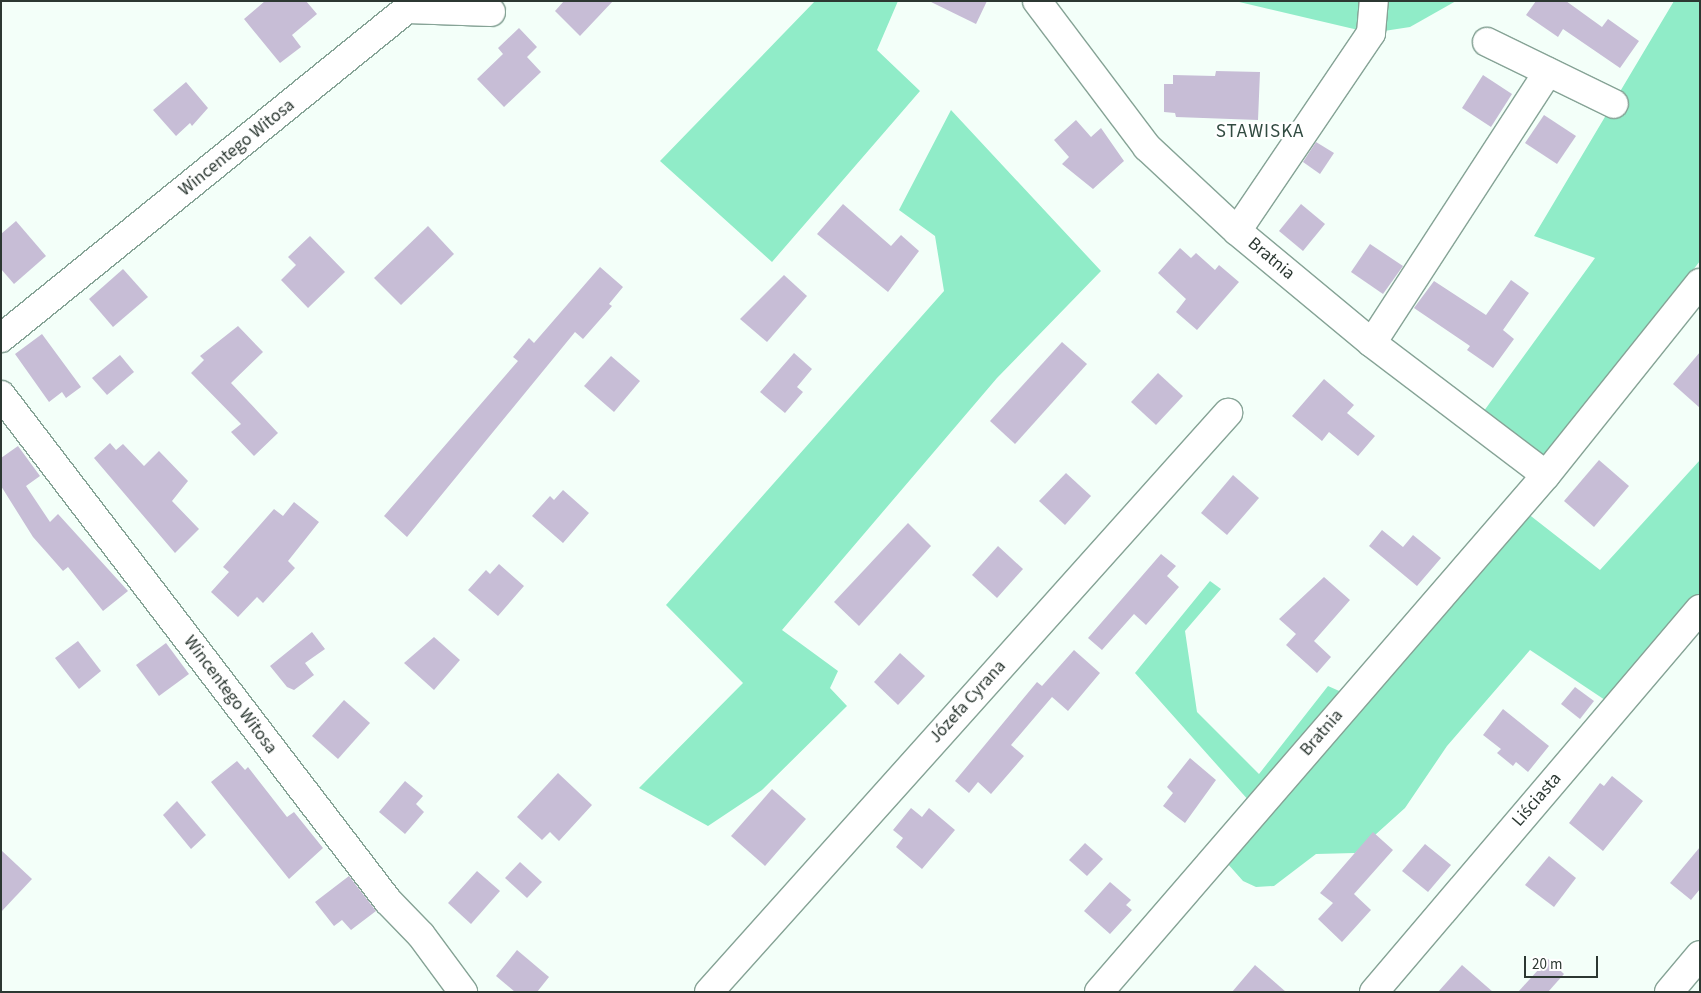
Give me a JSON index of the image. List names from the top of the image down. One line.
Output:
{"streets":{"street":["Wincentego Witosa","Bratnia","Józefa Cyrana","Liściasta"]},"districts":["STAWISKA"],"scale_bar":"20 m"}
